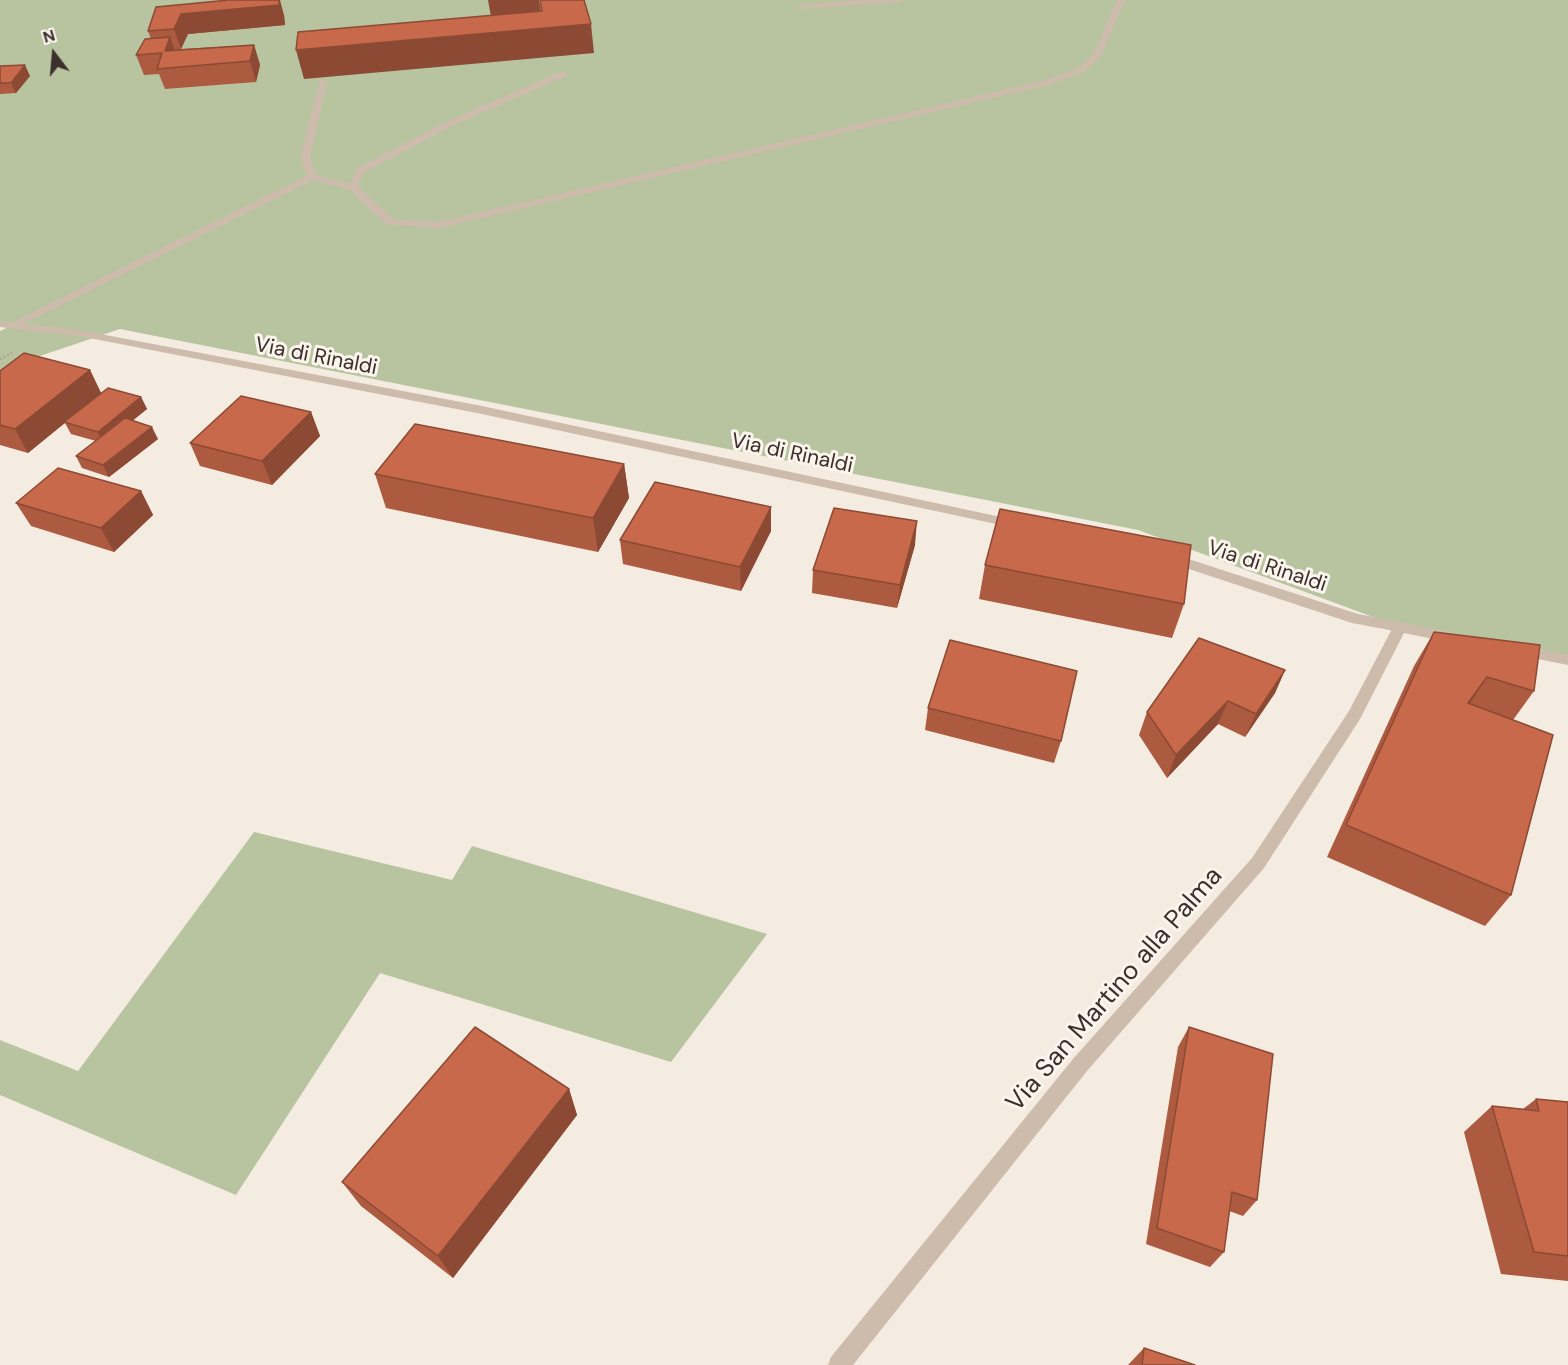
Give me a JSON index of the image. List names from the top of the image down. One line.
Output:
{"streets":{"street":["Via di Rinaldi","Via San Martino alla Palma"]},"crossings":[["Via di Rinaldi","Via San Martino alla Palma"]],"north":"top"}
